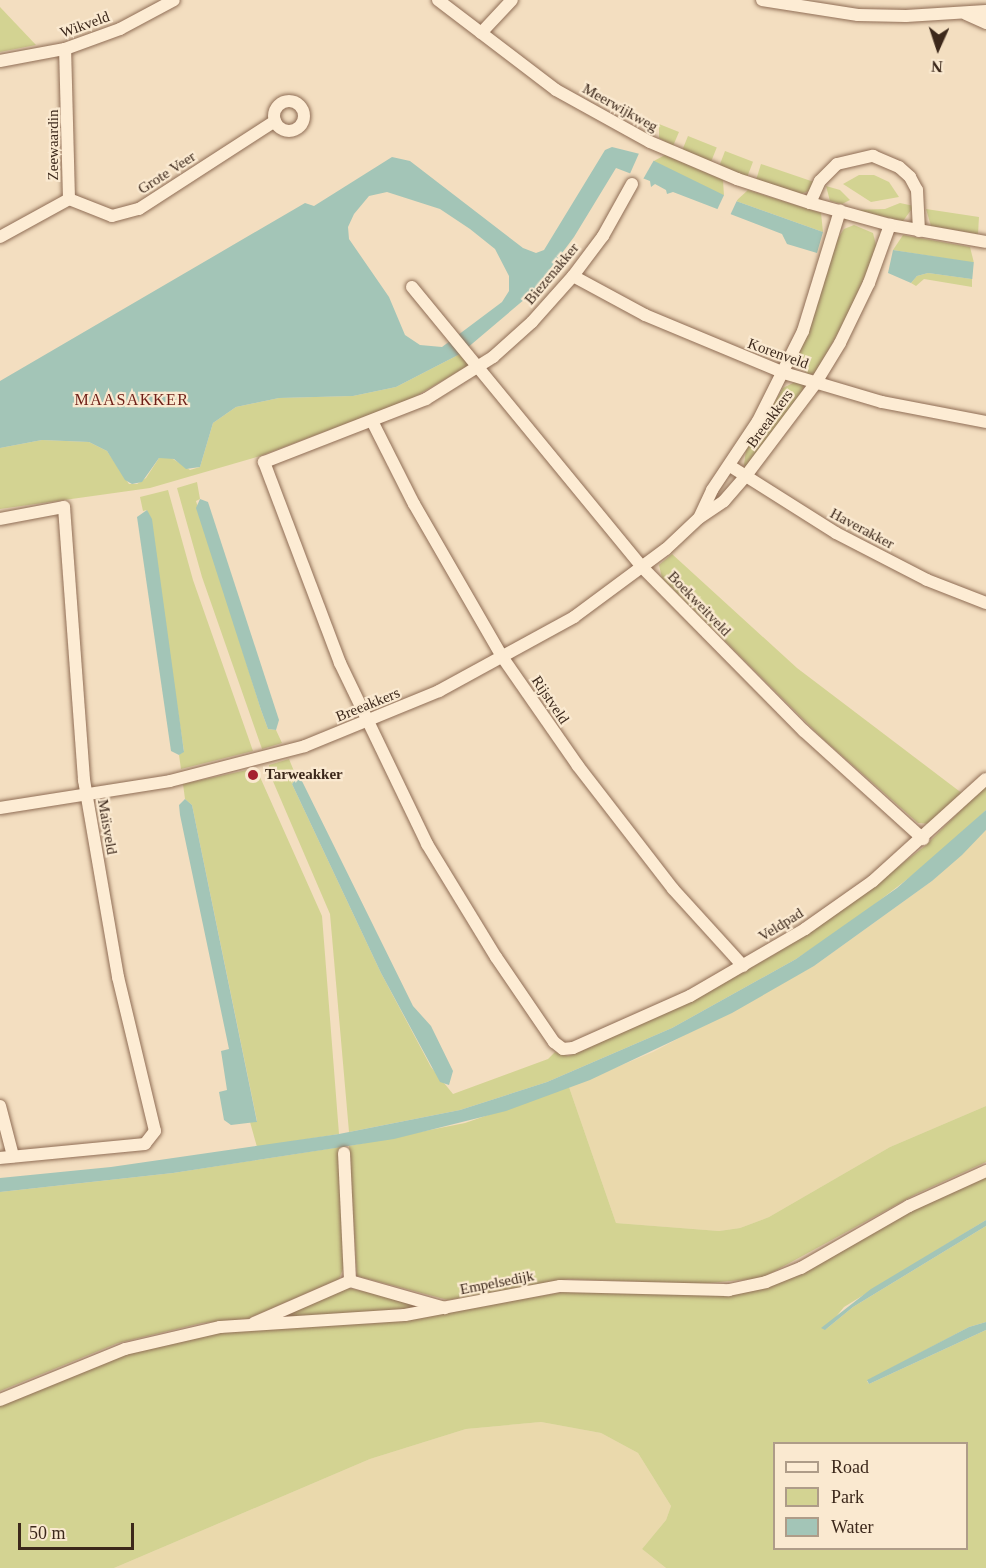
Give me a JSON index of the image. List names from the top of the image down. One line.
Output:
{"streets":{"street":["Wikveld","Meerwijkweg","Zeewaardin","Grote Veer","Biezenakker","Korenveld","Breeakkers","Haverakker","Boekweitveld","Rijstveld","Maïsveld","Veldpad","Empelsedijk"]},"crossings":[["Wikveld","Zeewaardin"],["Meerwijkweg","Breeakkers"],["Zeewaardin","Grote Veer"],["Biezenakker","Korenveld"],["Biezenakker","Breeakkers"],["Biezenakker","Boekweitveld"],["Biezenakker","Rijstveld"],["Biezenakker","Veldpad"],["Korenveld","Breeakkers"],["Breeakkers","Haverakker"],["Breeakkers","Boekweitveld"],["Breeakkers","Rijstveld"],["Breeakkers","Maïsveld"],["Breeakkers","Veldpad"],["Boekweitveld","Veldpad"],["Rijstveld","Veldpad"]],"districts":["MAASAKKER"],"places":["Tarweakker"],"legend":["Road","Park","Water"],"scale_bar":"50 m","north":"bottom"}
